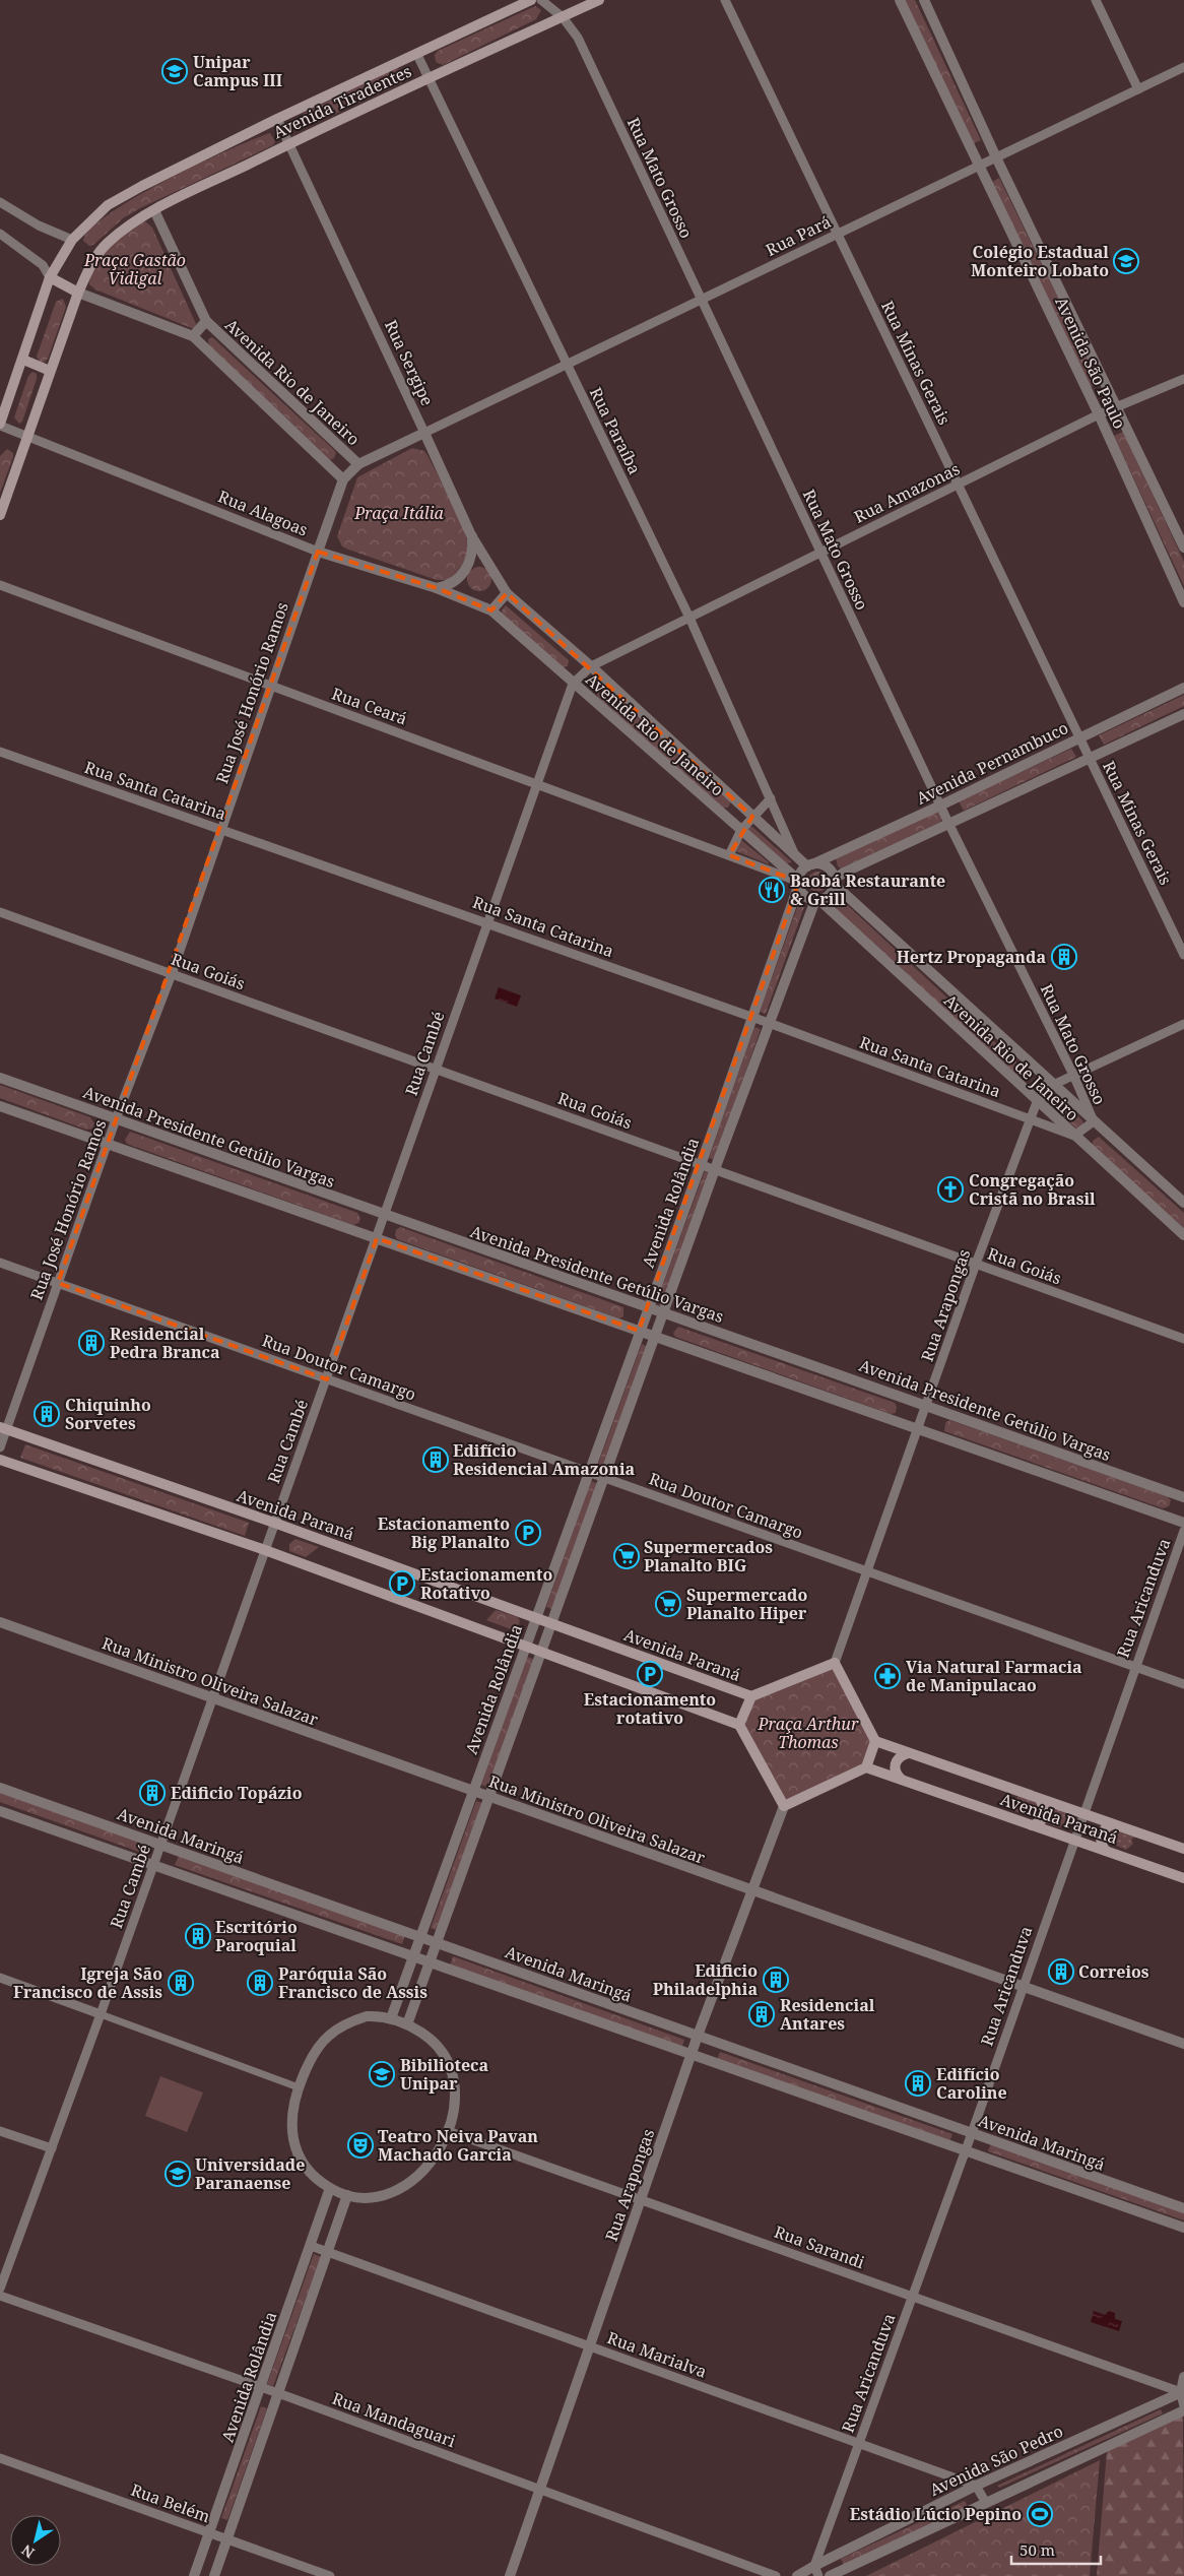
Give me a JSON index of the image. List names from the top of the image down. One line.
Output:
{"streets":{"main road":["Avenida Tiradentes","Avenida Paraná"],"street":["Rua Mato Grosso","Rua Pará","Rua Sergipe","Rua Minas Gerais","Avenida São Paulo","Avenida Rio de Janeiro","Rua Paraíba","Rua Amazonas","Rua Alagoas","Rua José Honório Ramos","Rua Ceará","Avenida Pernambuco","Rua Santa Catarina","Rua Goiás","Rua Cambé","Avenida Presidente Getúlio Vargas","Avenida Rolândia","Rua Arapongas","Rua Doutor Camargo","Rua Aricanduva","Rua Ministro Oliveira Salazar","Avenida Maringá","Rua Sarandi","Rua Marialva","Rua Mandaguari","Avenida São Pedro","Rua Belém"]},"crossings":[["Avenida Tiradentes","Rua Mato Grosso"],["Avenida Tiradentes","Rua Sergipe"],["Avenida Tiradentes","Rua Paraíba"],["Avenida Tiradentes","Rua Alagoas"],["Rua Mato Grosso","Rua Pará"],["Rua Mato Grosso","Avenida Rio de Janeiro"],["Rua Mato Grosso","Rua Amazonas"],["Rua Mato Grosso","Avenida Pernambuco"],["Rua Pará","Rua Sergipe"],["Rua Pará","Rua Minas Gerais"],["Rua Pará","Avenida São Paulo"],["Rua Pará","Rua Paraíba"],["Rua Sergipe","Avenida Rio de Janeiro"],["Rua Minas Gerais","Rua Amazonas"],["Rua Minas Gerais","Avenida Pernambuco"],["Avenida São Paulo","Rua Amazonas"],["Avenida Rio de Janeiro","Rua Paraíba"],["Avenida Rio de Janeiro","Rua Amazonas"],["Avenida Rio de Janeiro","Rua Alagoas"],["Avenida Rio de Janeiro","Rua Ceará"],["Avenida Rio de Janeiro","Avenida Pernambuco"],["Avenida Rio de Janeiro","Rua Santa Catarina"],["Avenida Rio de Janeiro","Rua Cambé"],["Avenida Rio de Janeiro","Avenida Rolândia"],["Avenida Rio de Janeiro","Rua Arapongas"],["Rua Paraíba","Rua Amazonas"],["Rua Amazonas","Rua Cambé"],["Rua Alagoas","Rua José Honório Ramos"],["Rua José Honório Ramos","Rua Ceará"],["Rua José Honório Ramos","Rua Santa Catarina"],["Rua José Honório Ramos","Rua Goiás"],["Rua José Honório Ramos","Avenida Presidente Getúlio Vargas"],["Rua José Honório Ramos","Rua Doutor Camargo"],["Rua José Honório Ramos","Avenida Paraná"],["Rua Ceará","Avenida Pernambuco"],["Rua Ceará","Rua Cambé"],["Rua Ceará","Avenida Rolândia"],["Avenida Pernambuco","Avenida Rolândia"],["Rua Santa Catarina","Rua Cambé"],["Rua Santa Catarina","Avenida Rolândia"],["Rua Santa Catarina","Rua Arapongas"],["Rua Goiás","Rua Cambé"],["Rua Goiás","Avenida Rolândia"],["Rua Goiás","Rua Arapongas"],["Rua Cambé","Avenida Presidente Getúlio Vargas"],["Rua Cambé","Rua Doutor Camargo"],["Rua Cambé","Avenida Paraná"],["Rua Cambé","Rua Ministro Oliveira Salazar"],["Rua Cambé","Avenida Maringá"],["Avenida Presidente Getúlio Vargas","Avenida Rolândia"],["Avenida Presidente Getúlio Vargas","Rua Arapongas"],["Avenida Rolândia","Rua Doutor Camargo"],["Avenida Rolândia","Avenida Paraná"],["Avenida Rolândia","Rua Ministro Oliveira Salazar"],["Avenida Rolândia","Avenida Maringá"],["Avenida Rolândia","Rua Sarandi"],["Avenida Rolândia","Rua Marialva"],["Avenida Rolândia","Rua Mandaguari"],["Avenida Rolândia","Rua Belém"],["Rua Arapongas","Rua Doutor Camargo"],["Rua Arapongas","Rua Ministro Oliveira Salazar"],["Rua Arapongas","Avenida Maringá"],["Rua Arapongas","Rua Sarandi"],["Rua Arapongas","Rua Marialva"],["Rua Arapongas","Rua Mandaguari"],["Rua Doutor Camargo","Rua Aricanduva"],["Avenida Paraná","Rua Aricanduva"],["Rua Aricanduva","Rua Ministro Oliveira Salazar"],["Rua Aricanduva","Avenida Maringá"],["Rua Aricanduva","Rua Sarandi"],["Rua Aricanduva","Rua Marialva"],["Rua Aricanduva","Avenida São Pedro"],["Rua Sarandi","Avenida São Pedro"],["Rua Marialva","Avenida São Pedro"]],"parks":["Praça Gastão Vidigal","Praça Itália","Praça Arthur Thomas"],"places":{"school or university":["Unipar Campus III","Colégio Estadual Monteiro Lobato","Bibilioteca Unipar","Universidade Paranaense"],"restaurant":["Baobá Restaurante & Grill"],"building":["Hertz Propaganda","Residencial Pedra Branca","Chiquinho Sorvetes","Edifício Residencial Amazonia","Edificio Topázio","Escritório Paroquial","Correios","Edificio Philadelphia","Igreja São Francisco de Assis","Paróquia São Francisco de Assis","Residencial Antares","Edifício Caroline"],"church":["Congregação Cristã no Brasil"],"parking":["Estacionamento Big Planalto","Estacionamento Rotativo","Estacionamento rotativo"],"supermarket":["Supermercados Planalto BIG","Supermercado Planalto Hiper"],"pharmacy":["Via Natural Farmacia de Manipulacao"],"theatre":["Teatro Neiva Pavan Machado Garcia"],"sports":["Estádio Lúcio Pepino"]},"scale_bar":"50 m","north":"bottom left"}
